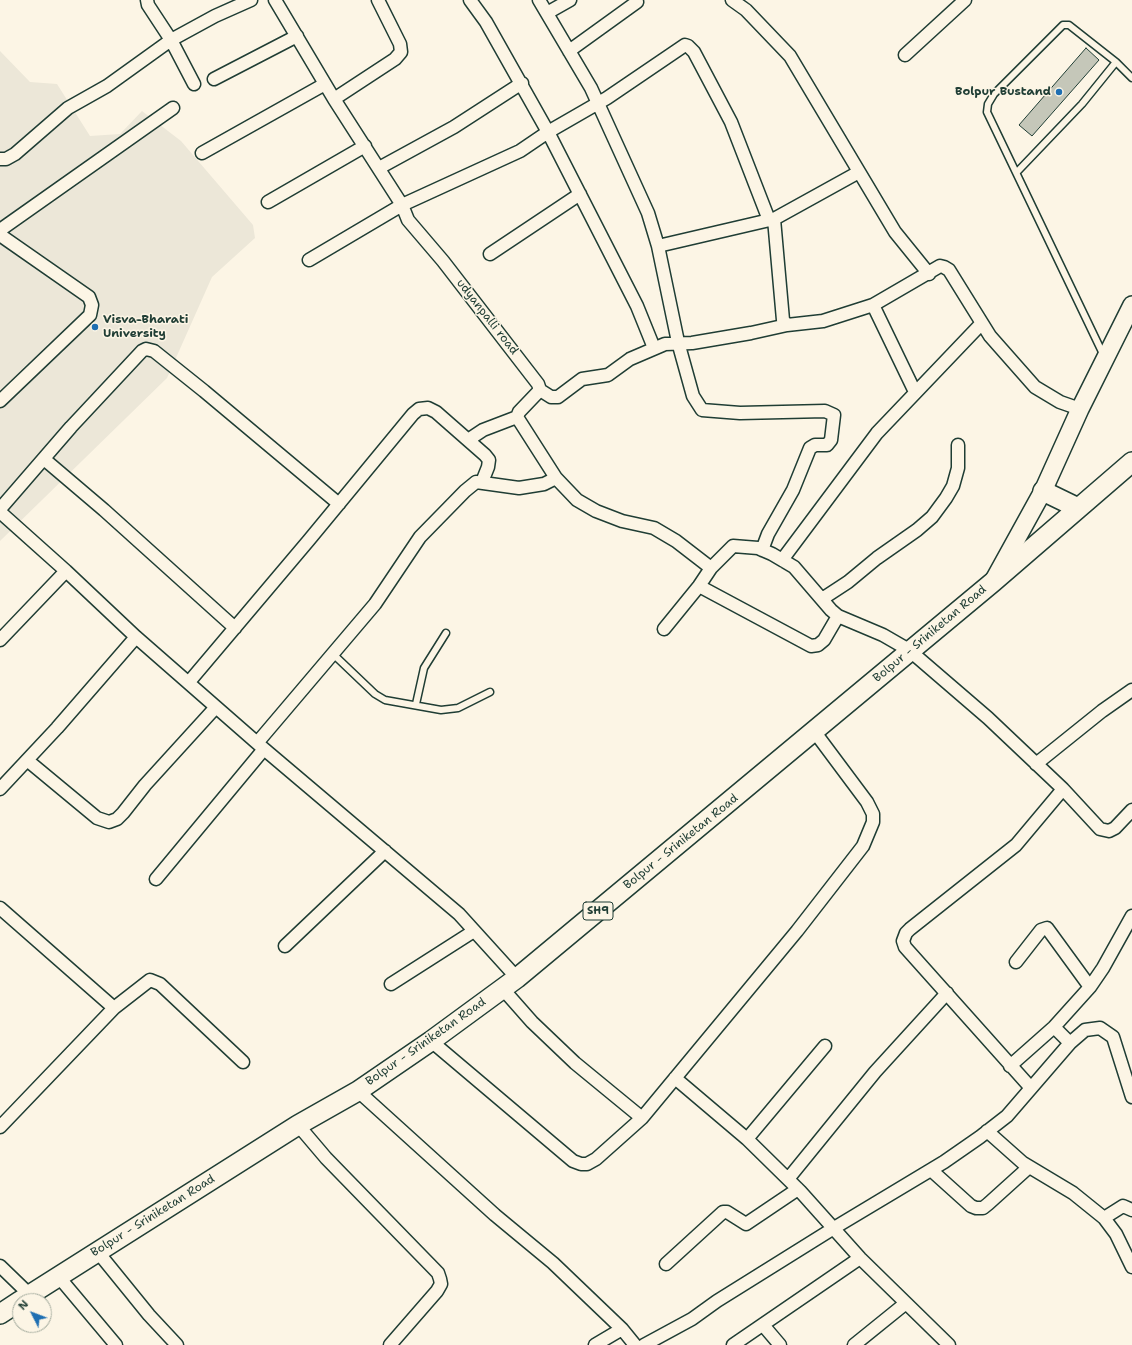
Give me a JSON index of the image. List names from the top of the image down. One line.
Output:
{"streets":{"main road":["Bolpur - Sriniketan Road","SH9"],"street":["udyanpalli road"]},"places":["Bolpur Bustand","Visva-Bharati University"],"north":"top left"}
